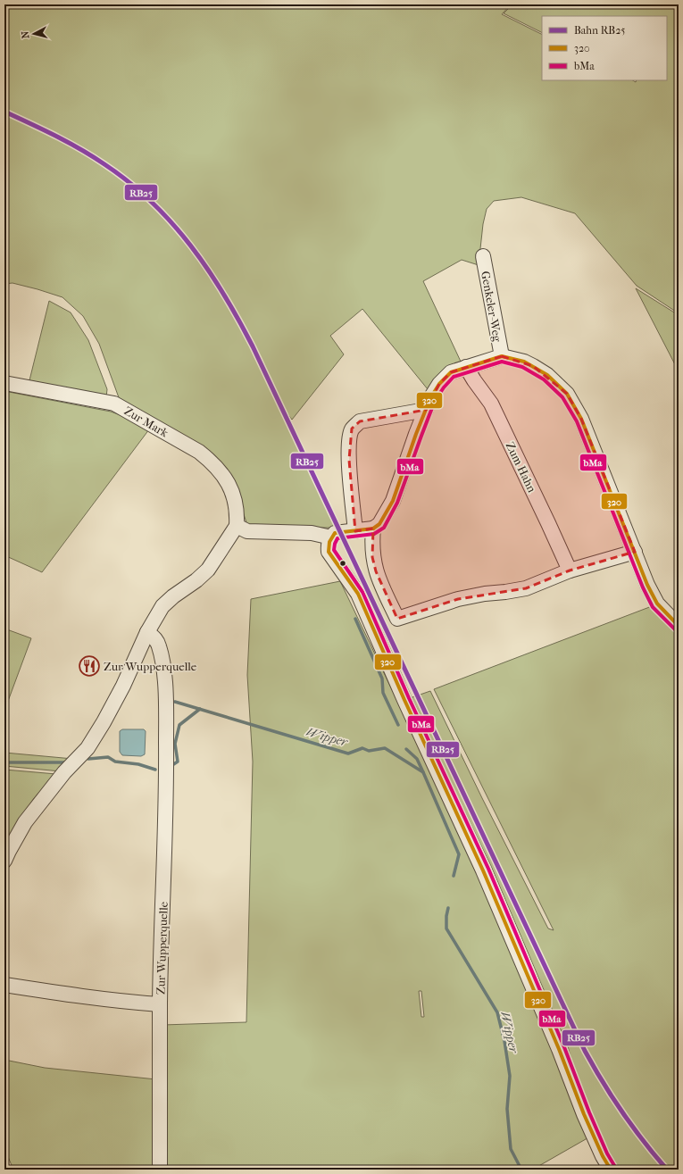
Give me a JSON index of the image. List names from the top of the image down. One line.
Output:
{"streets":{"street":["Genkeler-Weg","Zur Mark","Zum Hahn","Zur Wupperquelle"]},"water":["Wipper"],"places":{"restaurant":["Zur Wupperquelle"]},"lines":["rail line RB25","transit line 320","transit line bMa"],"legend":["Bahn RB25","320","bMa"],"north":"left"}
